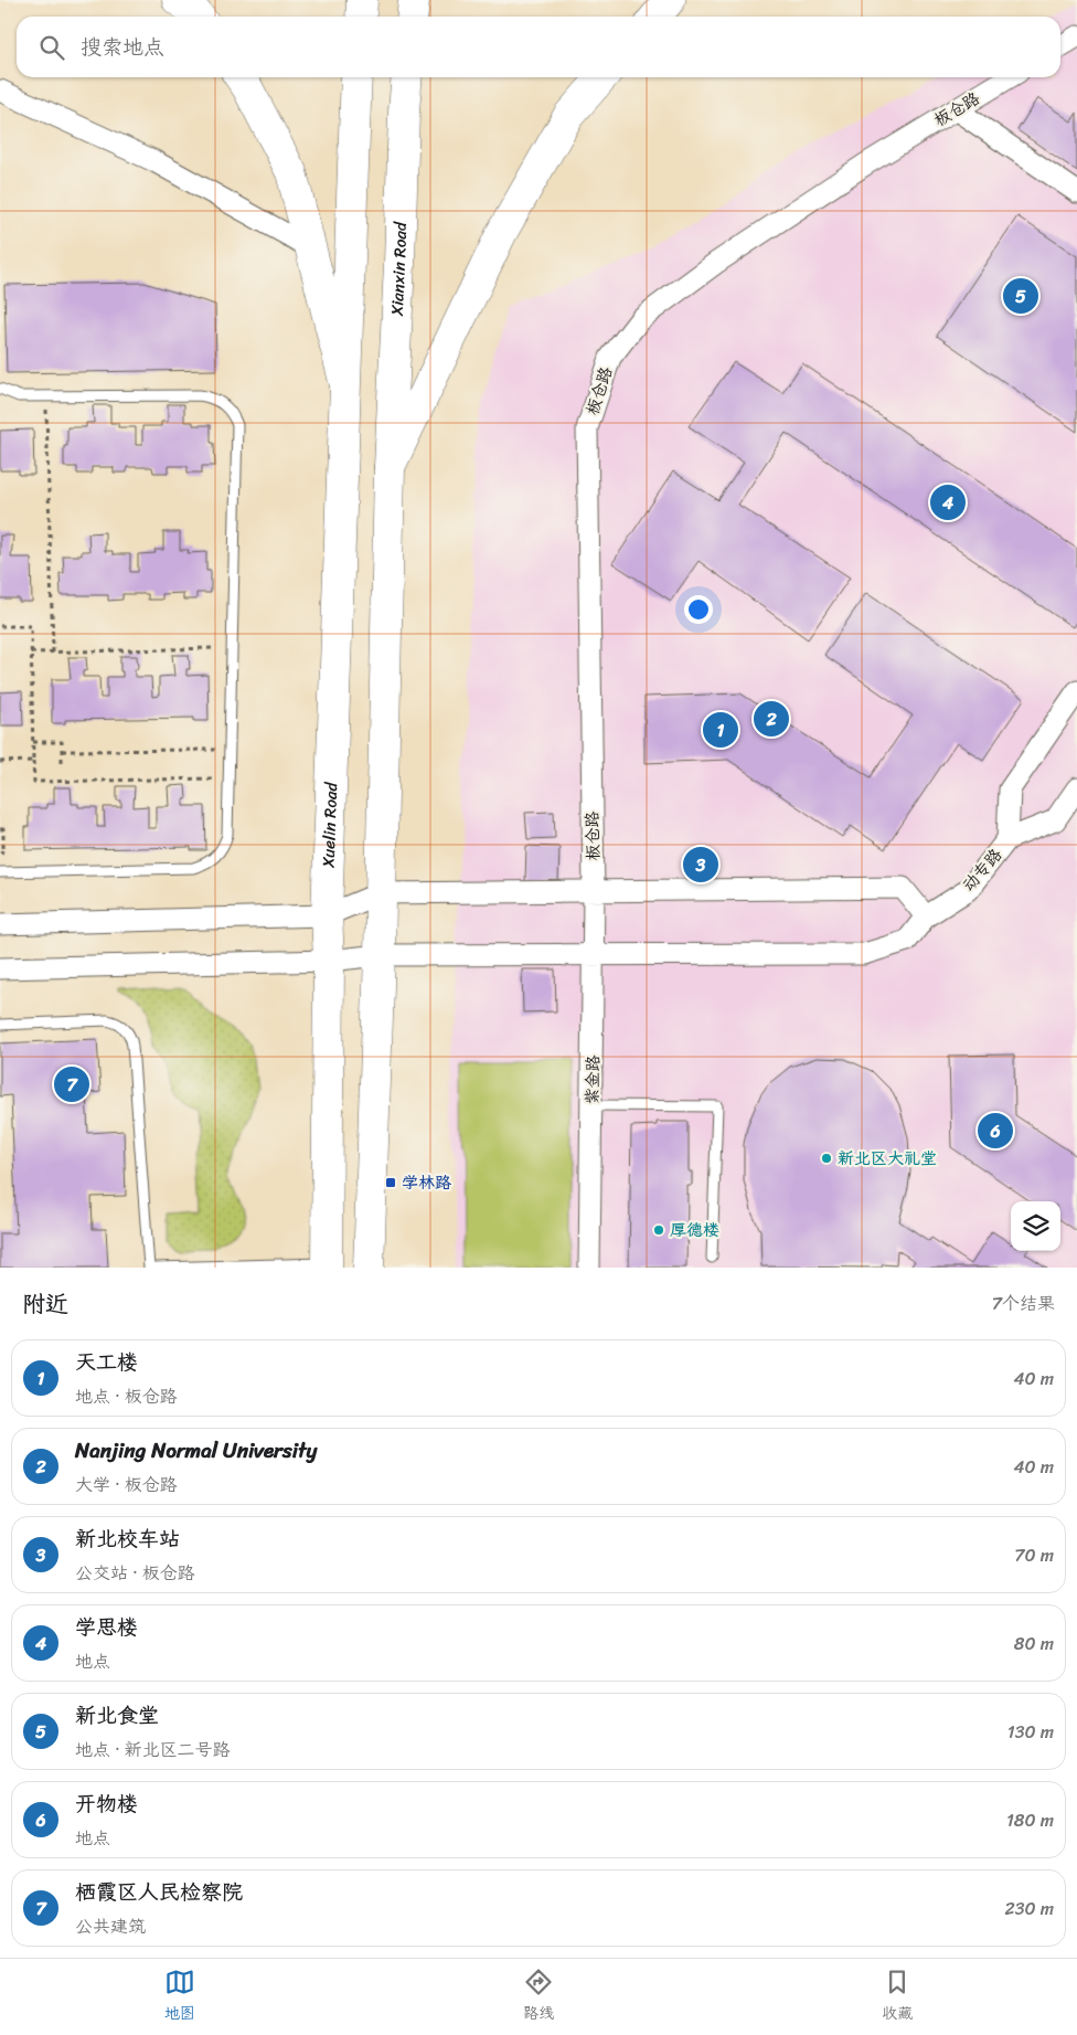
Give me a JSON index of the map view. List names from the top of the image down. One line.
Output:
{"streets":{"main road":["Xianxin Road","Xuelin Road"],"street":["板仓路","动专路","紫金路"]},"crossings":[["板仓路","紫金路"]],"places":{"other":["新北区大礼堂","厚德楼"],"transit":["学林路"]},"page":{"search":"搜索地点","pins":["5","4","2","1","3","7","6"],"heading":["附近","7个结果"],"list":[{"mark":"1","name":"天工楼","note":"地点 · 板仓路","value":"40 m"},{"mark":"2","name":"Nanjing Normal University","note":"大学 · 板仓路","value":"40 m"},{"mark":"3","name":"新北校车站","note":"公交站 · 板仓路","value":"70 m"},{"mark":"4","name":"学思楼","note":"地点","value":"80 m"},{"mark":"5","name":"新北食堂","note":"地点 · 新北区二号路","value":"130 m"},{"mark":"6","name":"开物楼","note":"地点","value":"180 m"},{"mark":"7","name":"栖霞区人民检察院","note":"公共建筑","value":"230 m"}],"nav":["地图","路线","收藏"]}}
